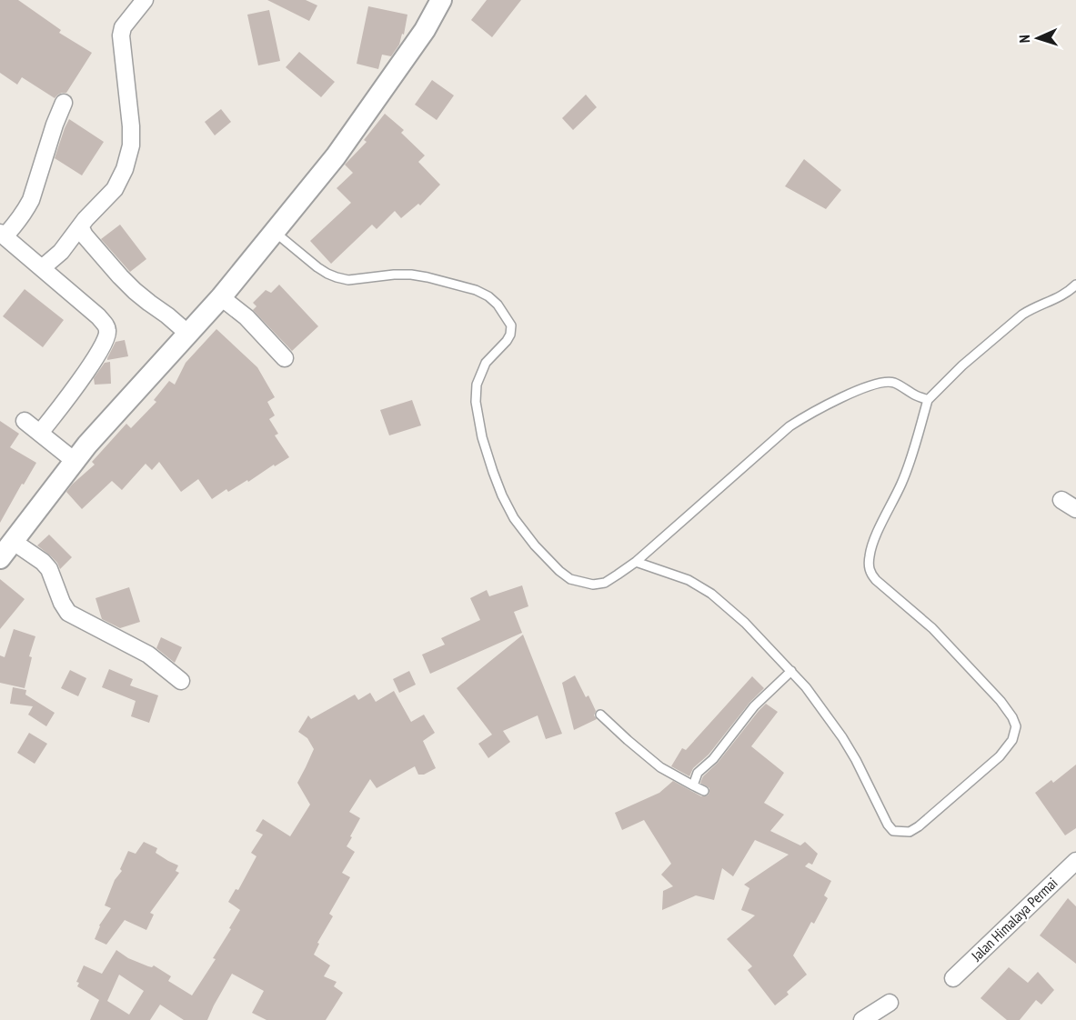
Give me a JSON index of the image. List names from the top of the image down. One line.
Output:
{"streets":{"street":["Jalan Himalaya Permai"]},"north":"left"}
